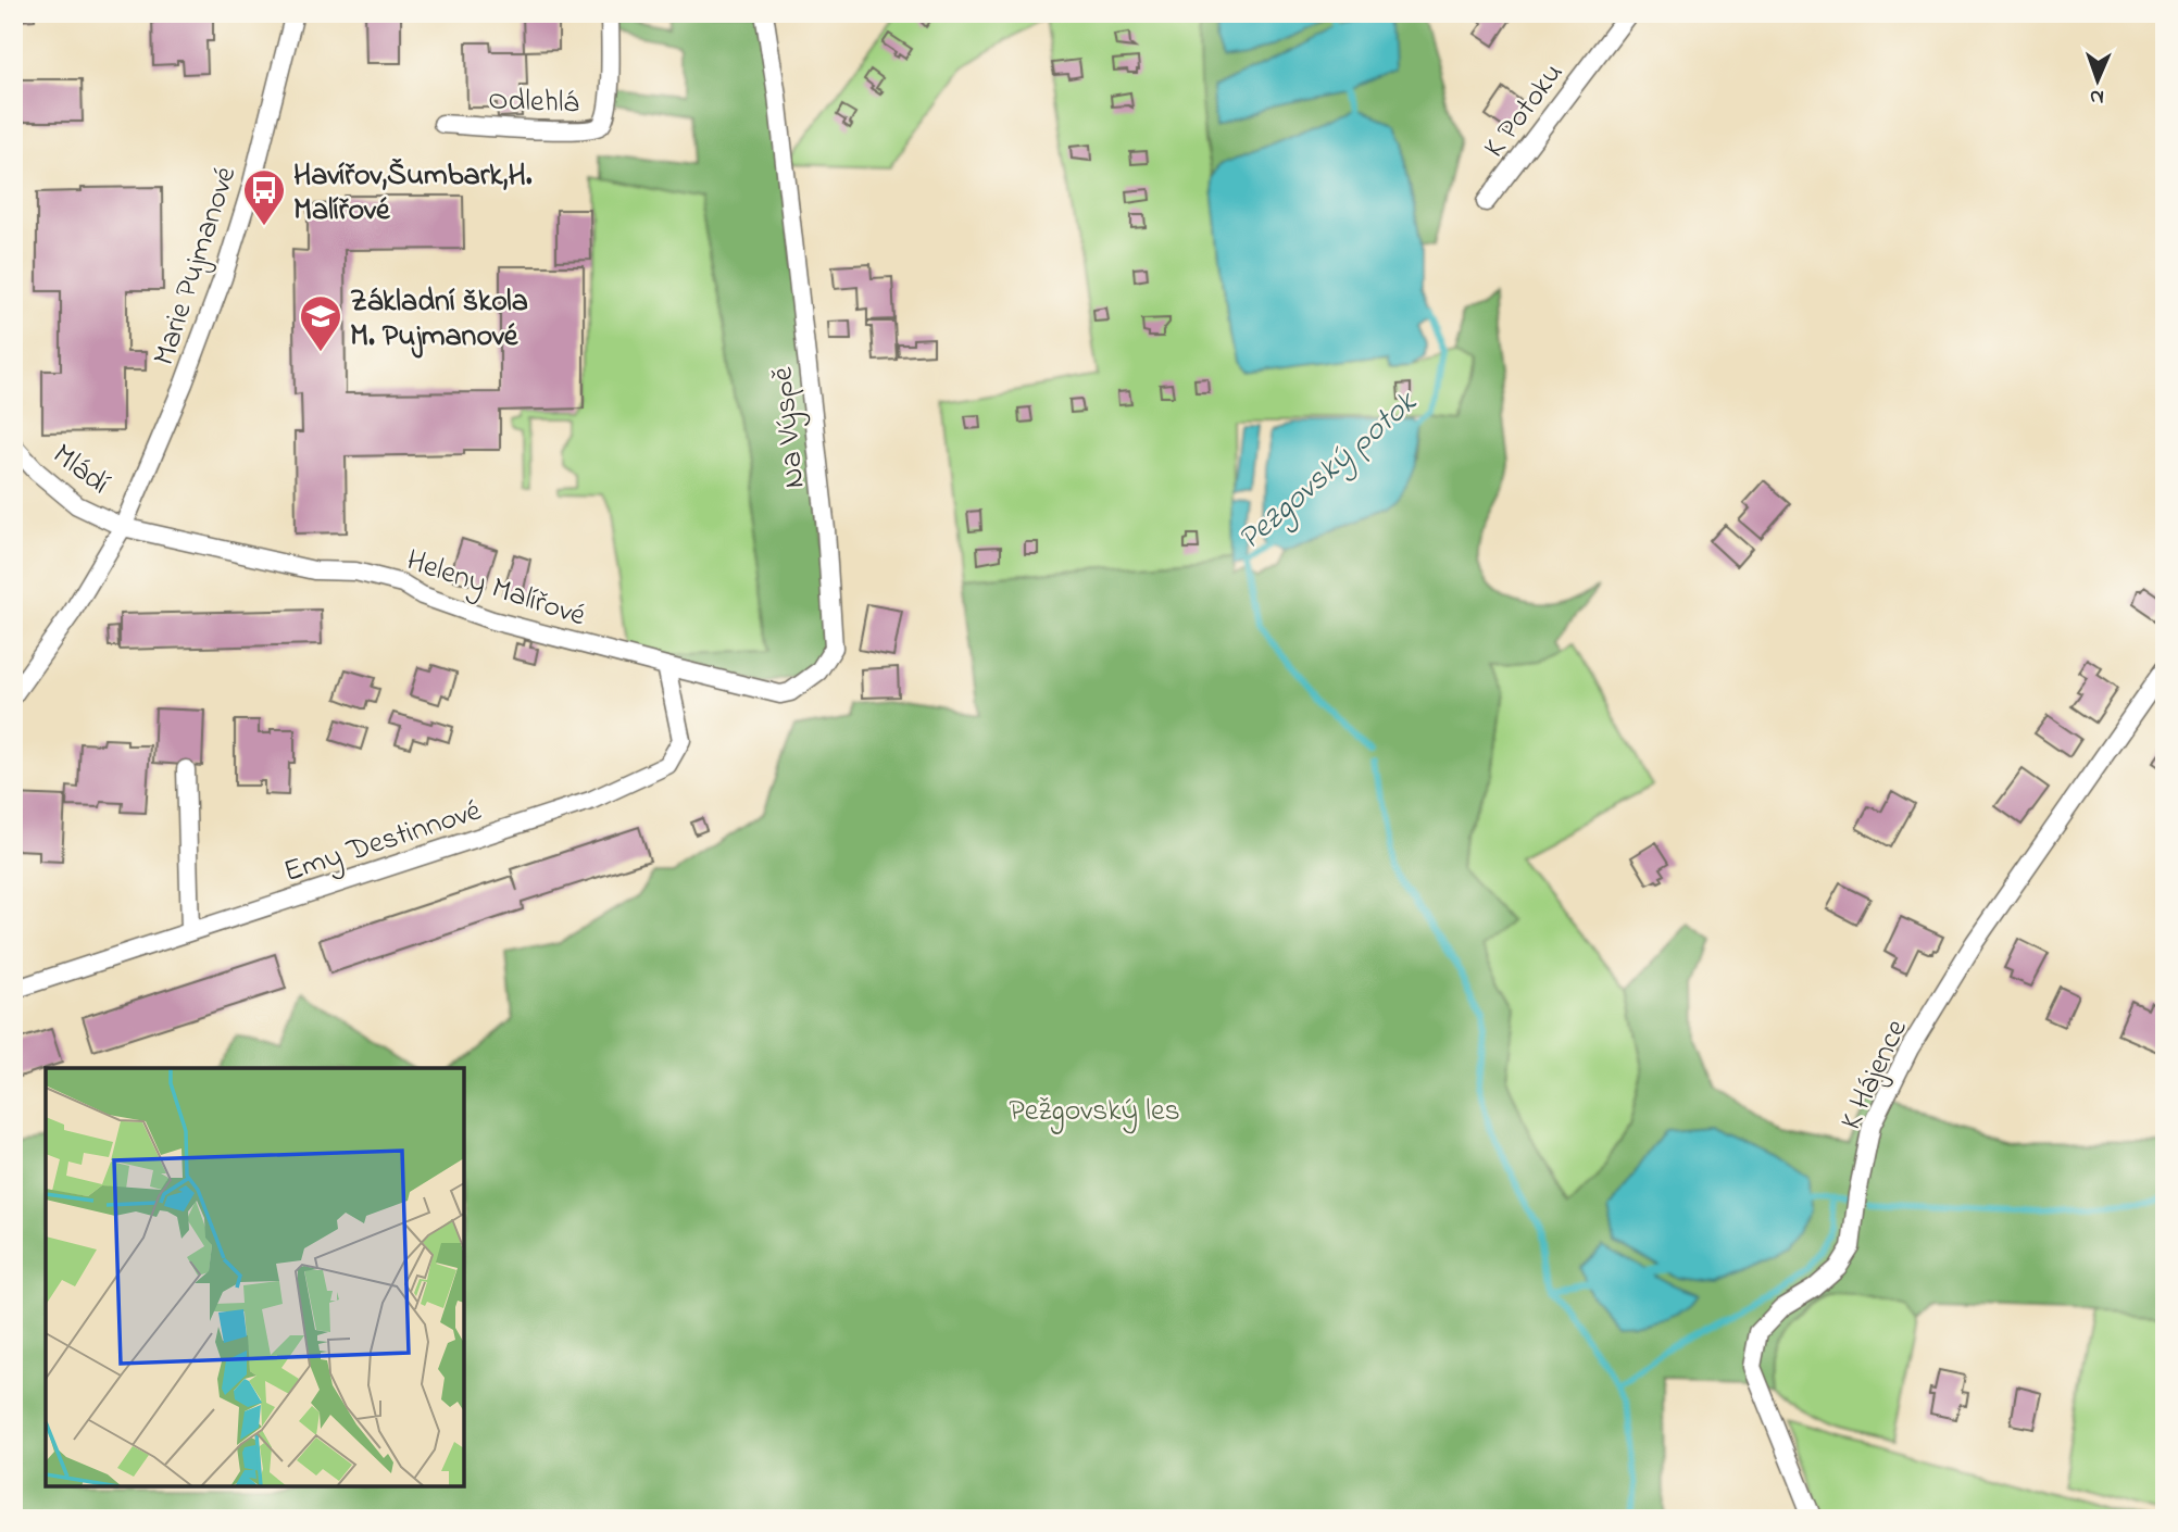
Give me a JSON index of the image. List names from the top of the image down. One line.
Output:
{"streets":{"street":["Odlehlá","K Potoku","Marie Pujmanové","Na Výspě","Mládí","Heleny Malířové","Emy Destinnové","K Hájence"]},"crossings":[["Marie Pujmanové","Mládí"],["Marie Pujmanové","Heleny Malířové"],["Na Výspě","Heleny Malířové"],["Na Výspě","Emy Destinnové"],["Mládí","Heleny Malířové"],["Heleny Malířové","Emy Destinnové"]],"water":["Pezgovský potok"],"parks":["Pežgovský les"],"places":{"bus stop":["Havířov,Šumbark,H. Malířové"],"school or university":["Základní škola M. Pujmanové"]},"north":"bottom"}
